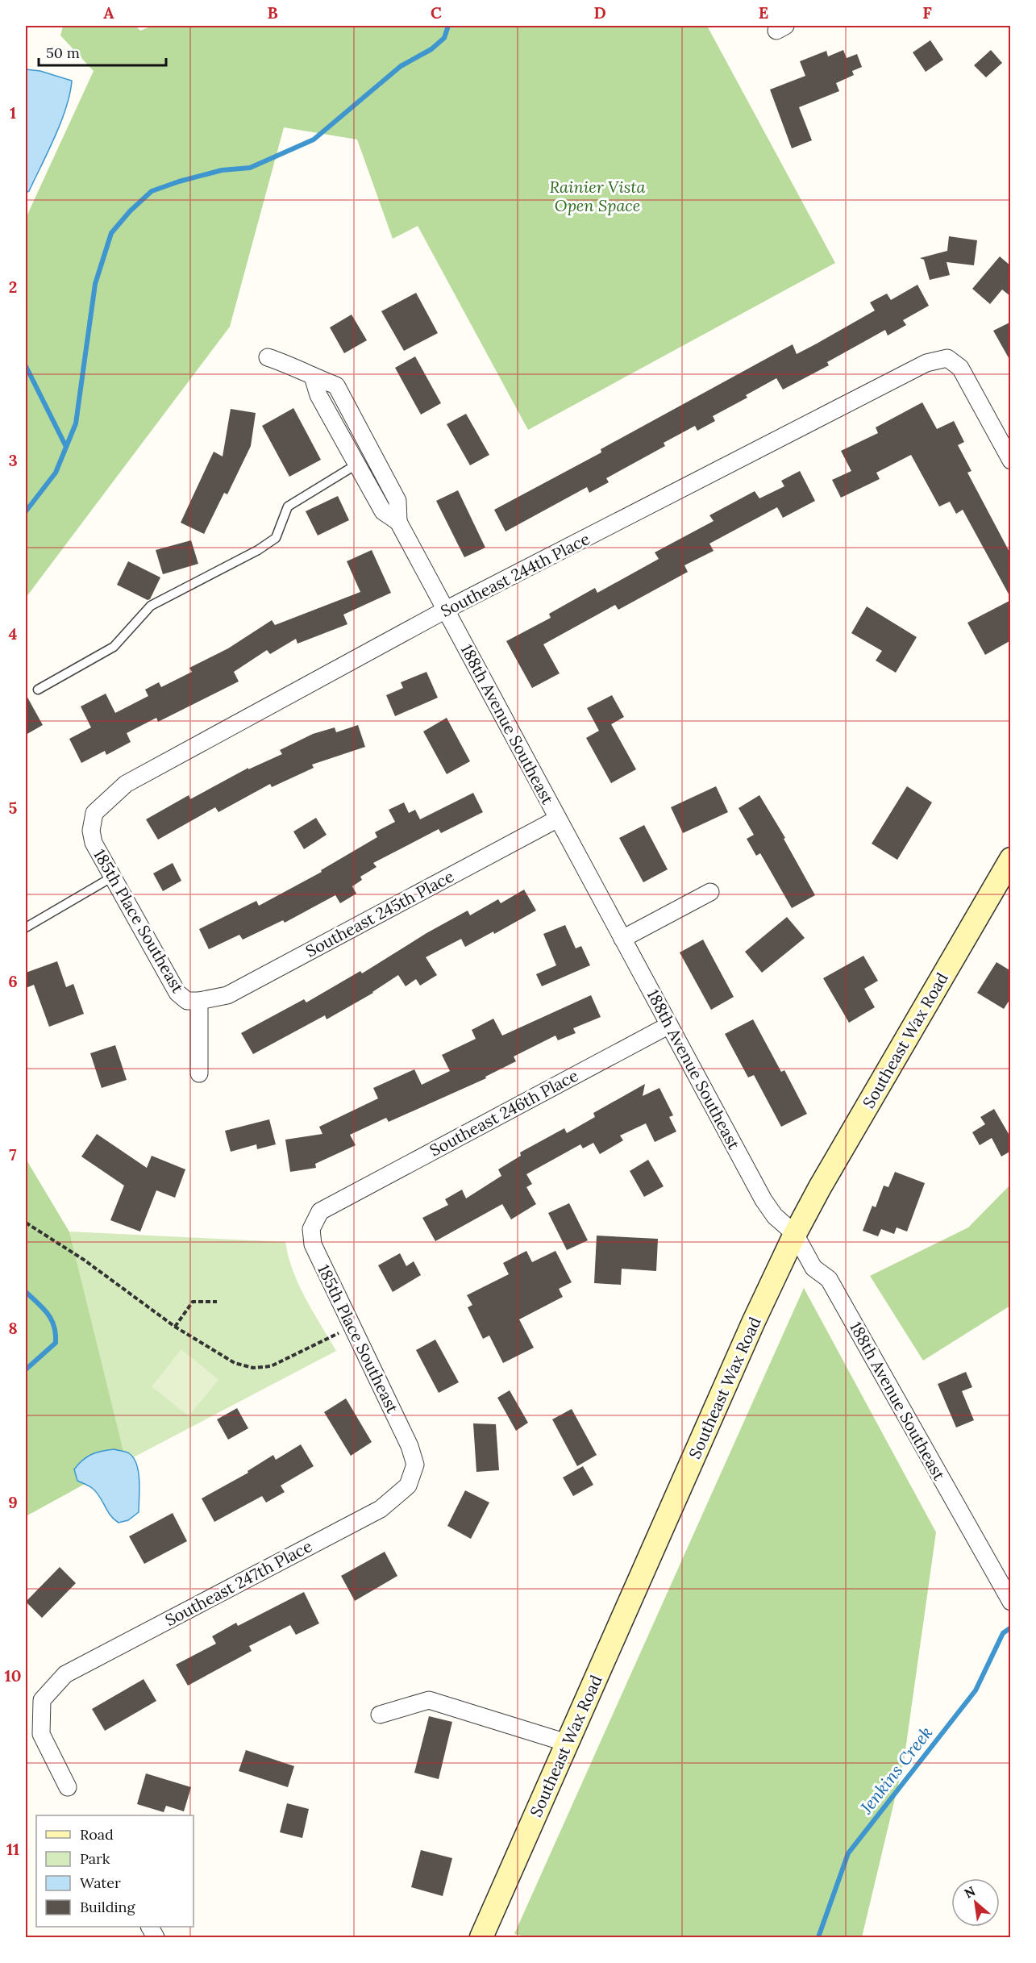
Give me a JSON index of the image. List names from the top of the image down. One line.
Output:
{"streets":{"street":["Southeast 244th Place","188th Avenue Southeast","Southeast 245th Place","185th Place Southeast","Southeast Wax Road","Southeast 246th Place","Southeast 247th Place"]},"crossings":[["Southeast 244th Place","188th Avenue Southeast"],["Southeast 244th Place","185th Place Southeast"],["188th Avenue Southeast","Southeast 245th Place"],["188th Avenue Southeast","Southeast Wax Road"],["188th Avenue Southeast","Southeast 246th Place"],["Southeast 245th Place","185th Place Southeast"],["185th Place Southeast","Southeast 246th Place"],["185th Place Southeast","Southeast 247th Place"]],"water":["Jenkins Creek"],"parks":["Rainier Vista Open Space"],"legend":["Road","Park","Water","Building"],"scale_bar":"50 m","north":"top left","grid":{"columns":["A","B","C","D","E","F"],"rows":["1","2","3","4","5","6","7","8","9","10","11"]}}
